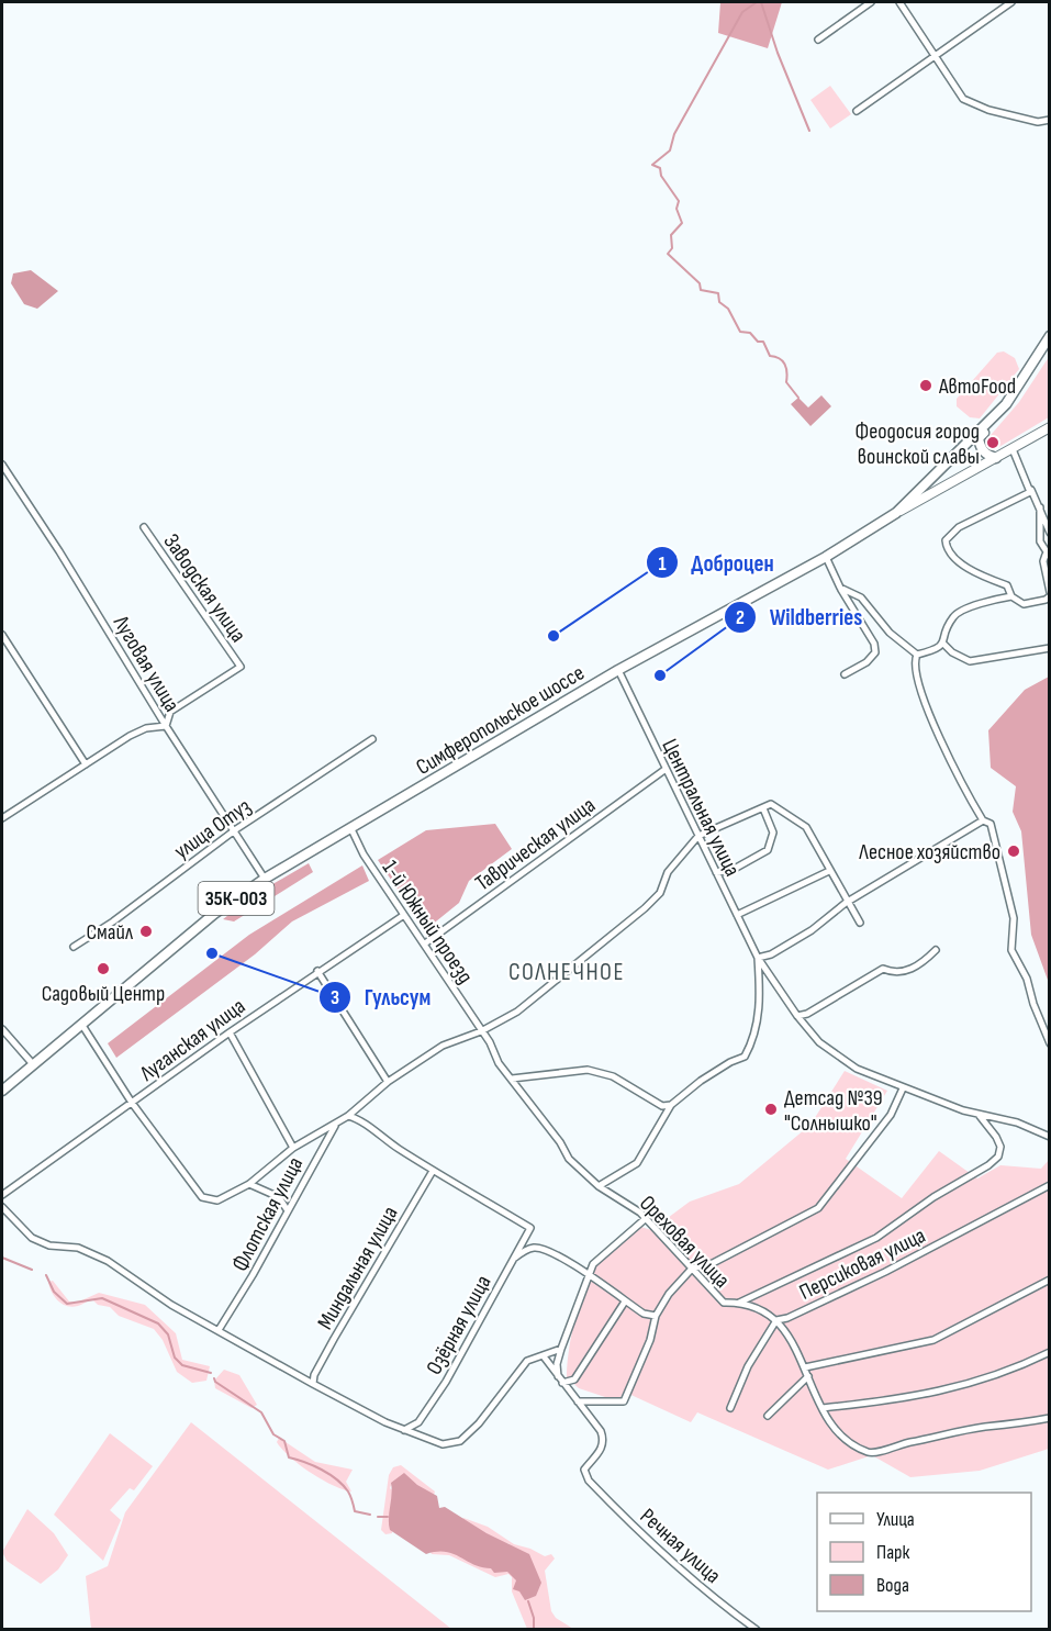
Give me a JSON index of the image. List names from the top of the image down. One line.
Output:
{"streets":{"main road":["Симферопольское шоссе","35К-003"],"street":["Заводская улица","Луговая улица","Центральная улица","улица Отуз","Таврическая улица","1-й Южный проезд","Луганская улица","Флотская улица","Ореховая улица","Персиковая улица","Миндальная улица","Озёрная улица","Речная улица"]},"crossings":[["Заводская улица","Луговая улица"],["Луговая улица","Симферопольское шоссе"],["Луговая улица","улица Отуз"],["Симферопольское шоссе","Центральная улица"],["Симферопольское шоссе","35К-003"],["Симферопольское шоссе","1-й Южный проезд"],["Центральная улица","Таврическая улица"],["Центральная улица","Ореховая улица"],["Таврическая улица","1-й Южный проезд"],["1-й Южный проезд","Луганская улица"],["1-й Южный проезд","Ореховая улица"],["Ореховая улица","Персиковая улица"],["Миндальная улица","Озёрная улица"]],"districts":["СОЛНЕЧНОЕ"],"places":["АвтоFood","Феодосия город воинской славы","Доброцен","Wildberries","Лесное хозяйство","Смайл","Гульсум","Садовый Центр","Детсад №39 \"Солнышко\""],"legend":["Улица","Парк","Вода"]}
